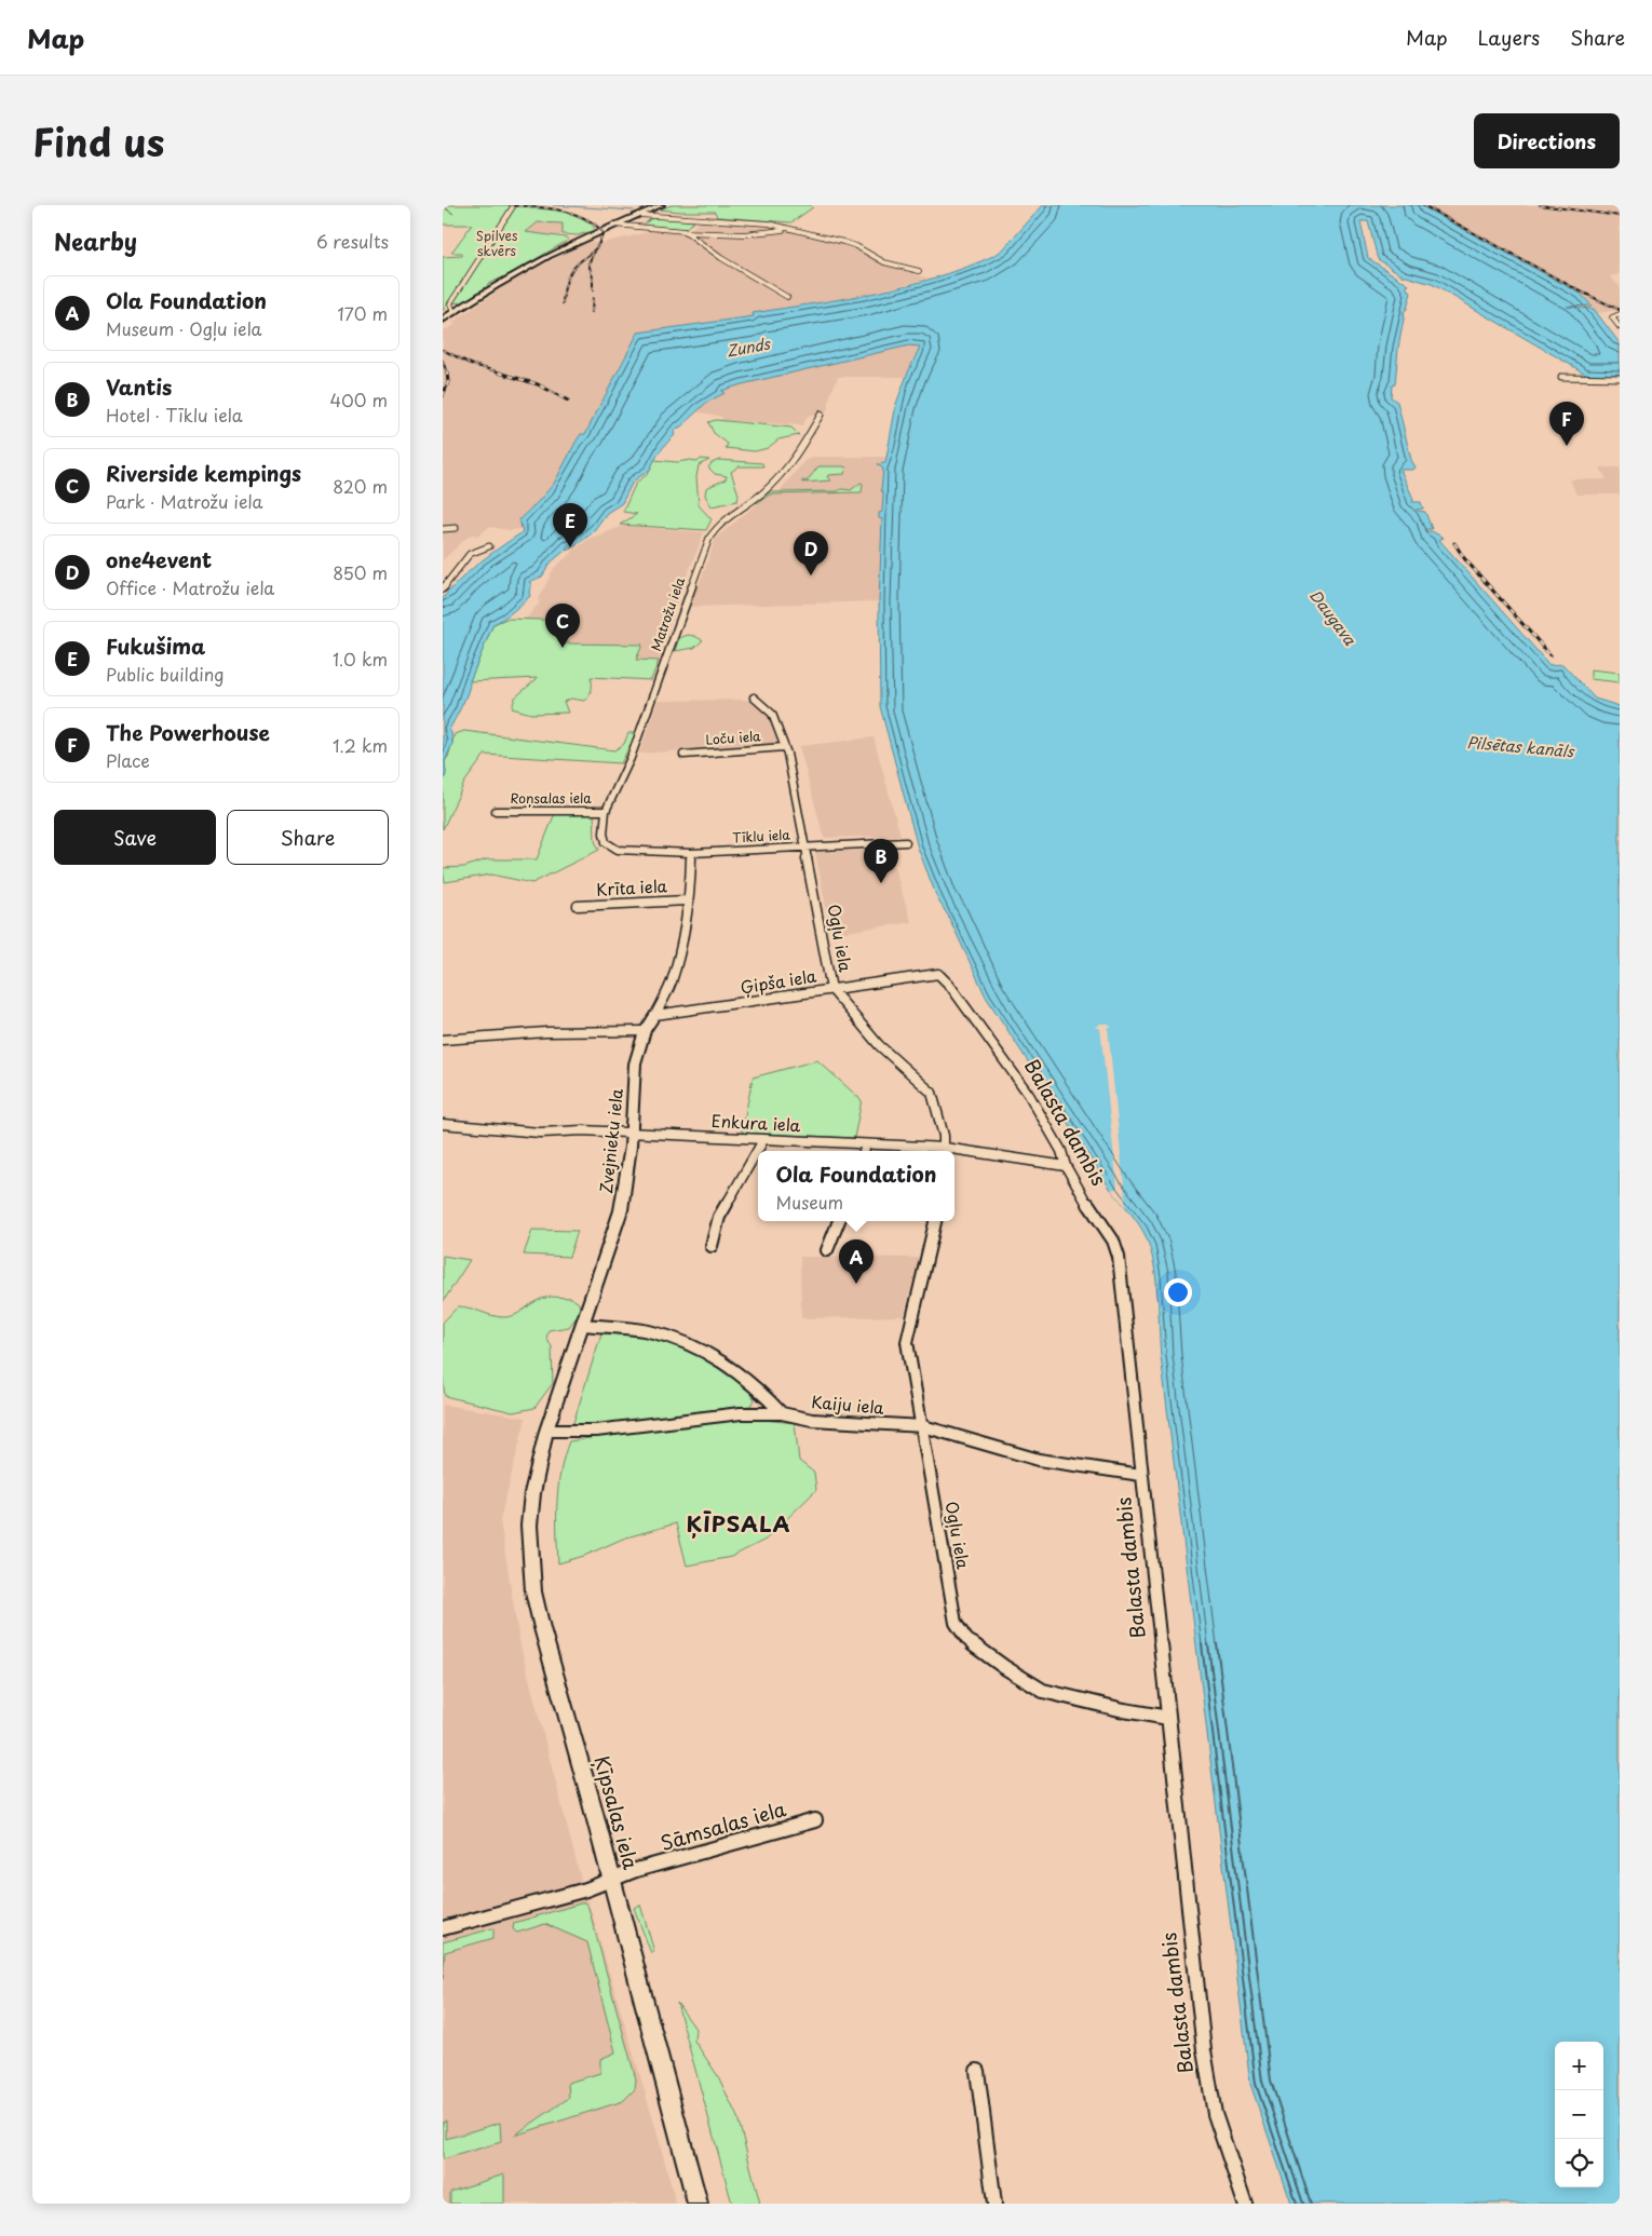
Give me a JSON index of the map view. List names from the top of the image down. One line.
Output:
{"streets":{"street":["Matrožu iela","Loču iela","Roņsalas iela","Tīklu iela","Krīta iela","Ogļu iela","Ģipša iela","Balasta dambis","Enkura iela","Zvejnieku iela","Kaiju iela","Ķīpsalas iela","Sāmsalas iela"]},"crossings":[["Matrožu iela","Roņsalas iela"],["Matrožu iela","Tīklu iela"],["Loču iela","Ogļu iela"],["Tīklu iela","Ogļu iela"],["Tīklu iela","Zvejnieku iela"],["Krīta iela","Zvejnieku iela"],["Ogļu iela","Ģipša iela"],["Ogļu iela","Balasta dambis"],["Ogļu iela","Enkura iela"],["Ogļu iela","Kaiju iela"],["Ģipša iela","Balasta dambis"],["Ģipša iela","Zvejnieku iela"],["Balasta dambis","Enkura iela"],["Balasta dambis","Kaiju iela"],["Enkura iela","Zvejnieku iela"],["Zvejnieku iela","Kaiju iela"],["Zvejnieku iela","Ķīpsalas iela"],["Kaiju iela","Ķīpsalas iela"],["Ķīpsalas iela","Sāmsalas iela"]],"districts":["ĶĪPSALA"],"water":["Zunds","Daugava","Pilsētas kanāls"],"parks":["Spilves skvērs"],"page":{"header":"Map","nav":["Map","Layers","Share"],"title":"Find us","buttons":["Directions",["Save","Share"]],"heading":["Nearby","6 results"],"list":[{"mark":"A","name":"Ola Foundation","note":"Museum · Ogļu iela","value":"170 m"},{"mark":"B","name":"Vantis","note":"Hotel · Tīklu iela","value":"400 m"},{"mark":"C","name":"Riverside kempings","note":"Park · Matrožu iela","value":"820 m"},{"mark":"D","name":"one4event","note":"Office · Matrožu iela","value":"850 m"},{"mark":"E","name":"Fukušima","note":"Public building","value":"1.0 km"},{"mark":"F","name":"The Powerhouse","note":"Place","value":"1.2 km"}],"pins":["F","E","D","C","B","A"],"popup":["Ola Foundation","Museum"],"map_buttons":["+","−"]}}
